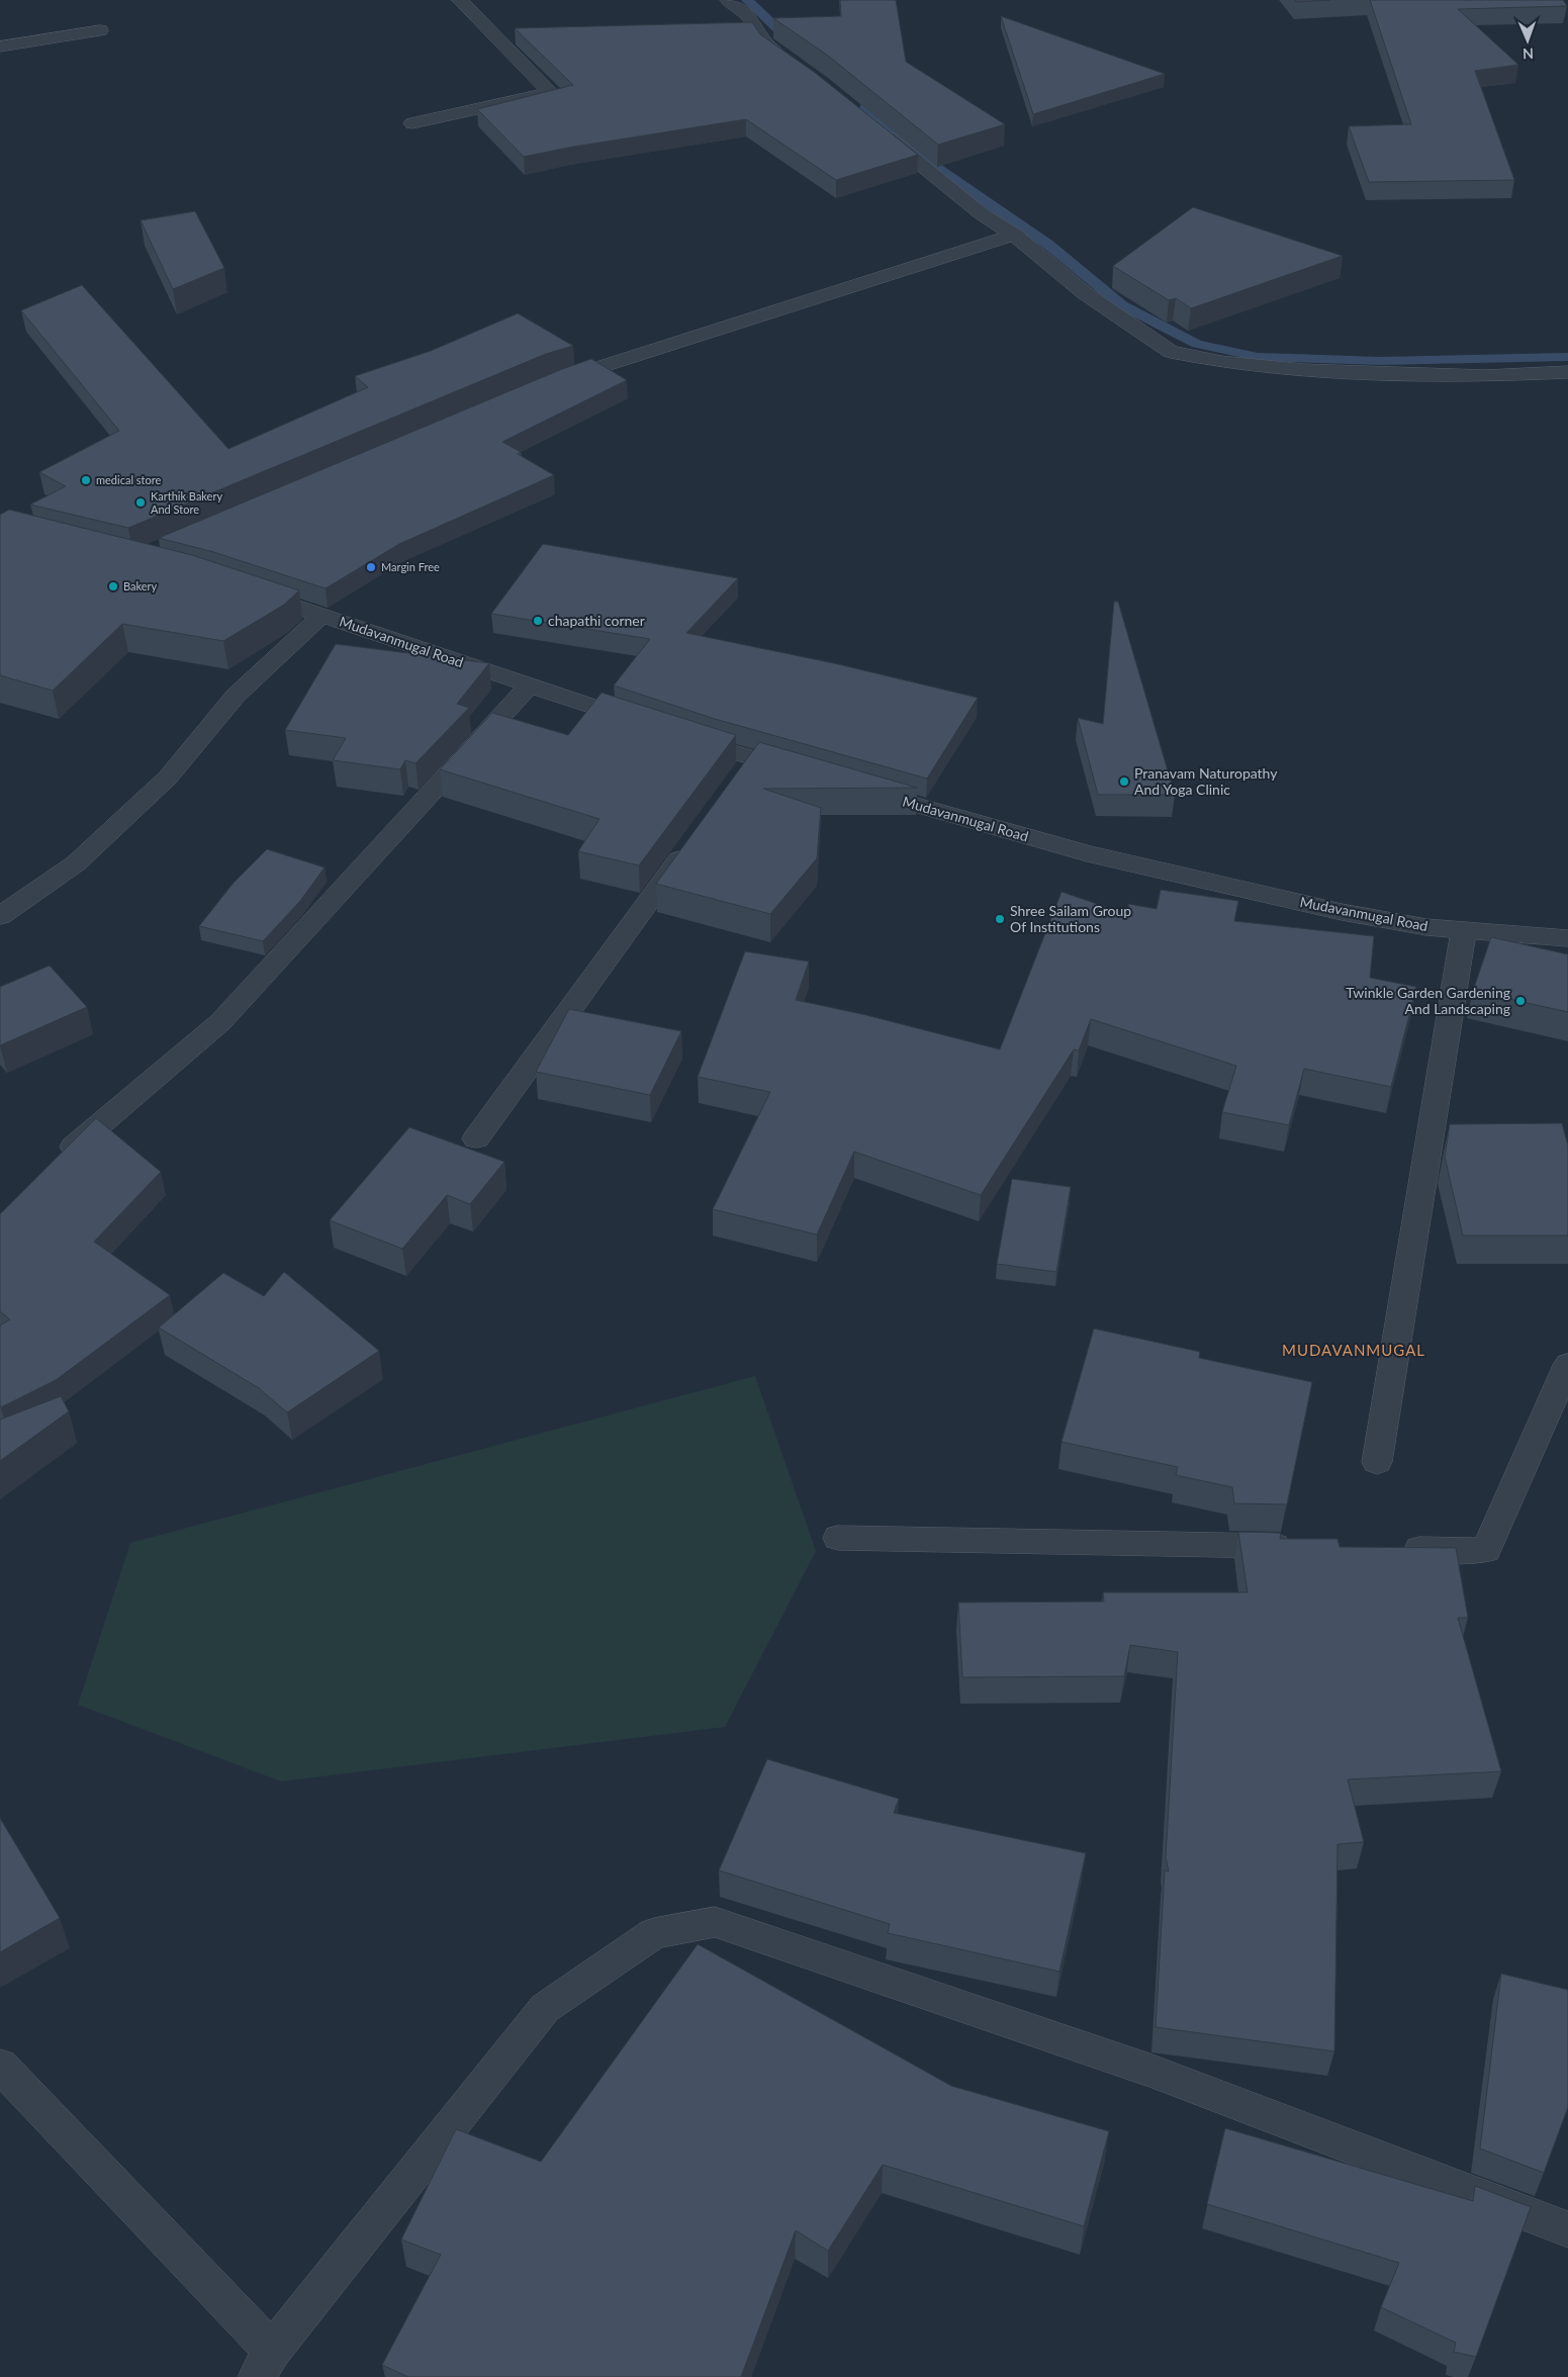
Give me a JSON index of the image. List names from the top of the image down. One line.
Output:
{"streets":{"street":["Mudavanmugal Road"]},"districts":["MUDAVANMUGAL"],"places":["medical store","Karthik Bakery And Store","Margin Free","Bakery","chapathi corner","Pranavam Naturopathy And Yoga Clinic","Shree Sailam Group Of Institutions","Twinkle Garden Gardening And Landscaping"],"north":"bottom"}
